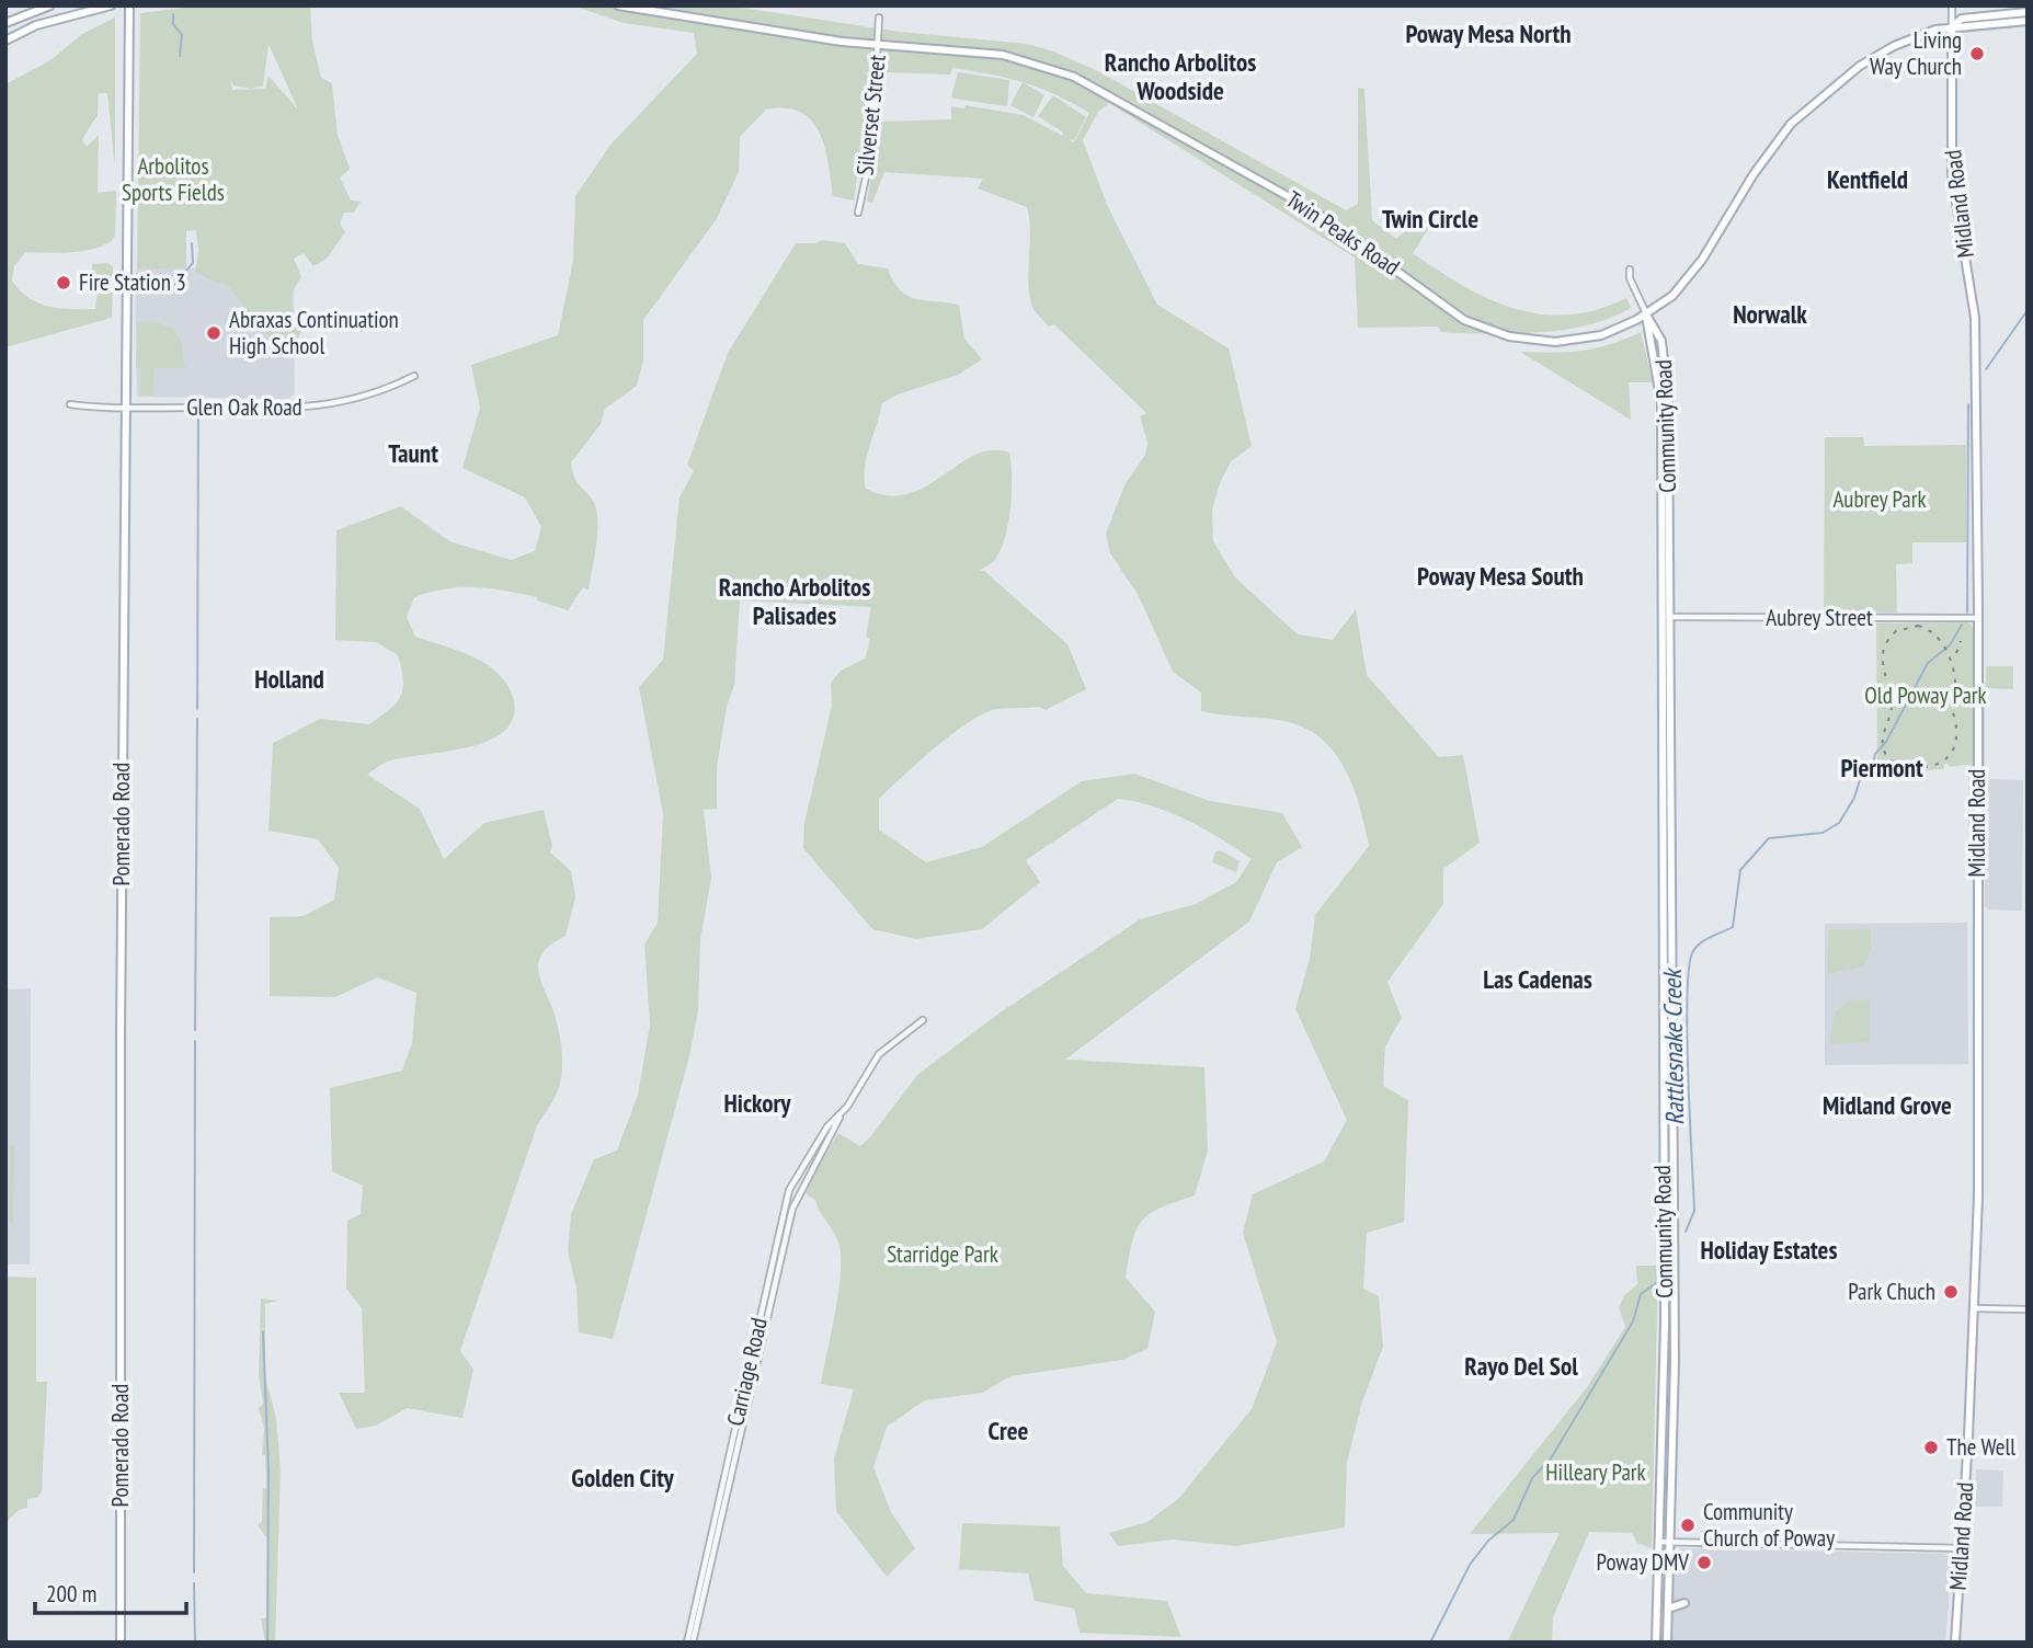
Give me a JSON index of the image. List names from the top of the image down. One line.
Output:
{"streets":{"main road":["Midland Road","Twin Peaks Road","Community Road","Pomerado Road"],"street":["Silverset Street","Glen Oak Road","Aubrey Street","Carriage Road"]},"crossings":[["Silverset Street","Twin Peaks Road"],["Midland Road","Twin Peaks Road"],["Midland Road","Aubrey Street"],["Twin Peaks Road","Community Road"],["Glen Oak Road","Pomerado Road"],["Community Road","Aubrey Street"]],"districts":["Poway Mesa North","Rancho Arbolitos Woodside","Kentfield","Twin Circle","Norwalk","Taunt","Poway Mesa South","Rancho Arbolitos Palisades","Holland","Piermont","Las Cadenas","Hickory","Midland Grove","Holiday Estates","Rayo Del Sol","Cree","Golden City"],"water":["Rattlesnake Creek"],"parks":["Arbolitos Sports Fields","Aubrey Park","Old Poway Park","Starridge Park","Hilleary Park"],"places":["Living Way Church","Fire Station 3","Abraxas Continuation High School","Park Chuch","The Well","Community Church of Poway","Poway DMV"],"scale_bar":"200 m"}
